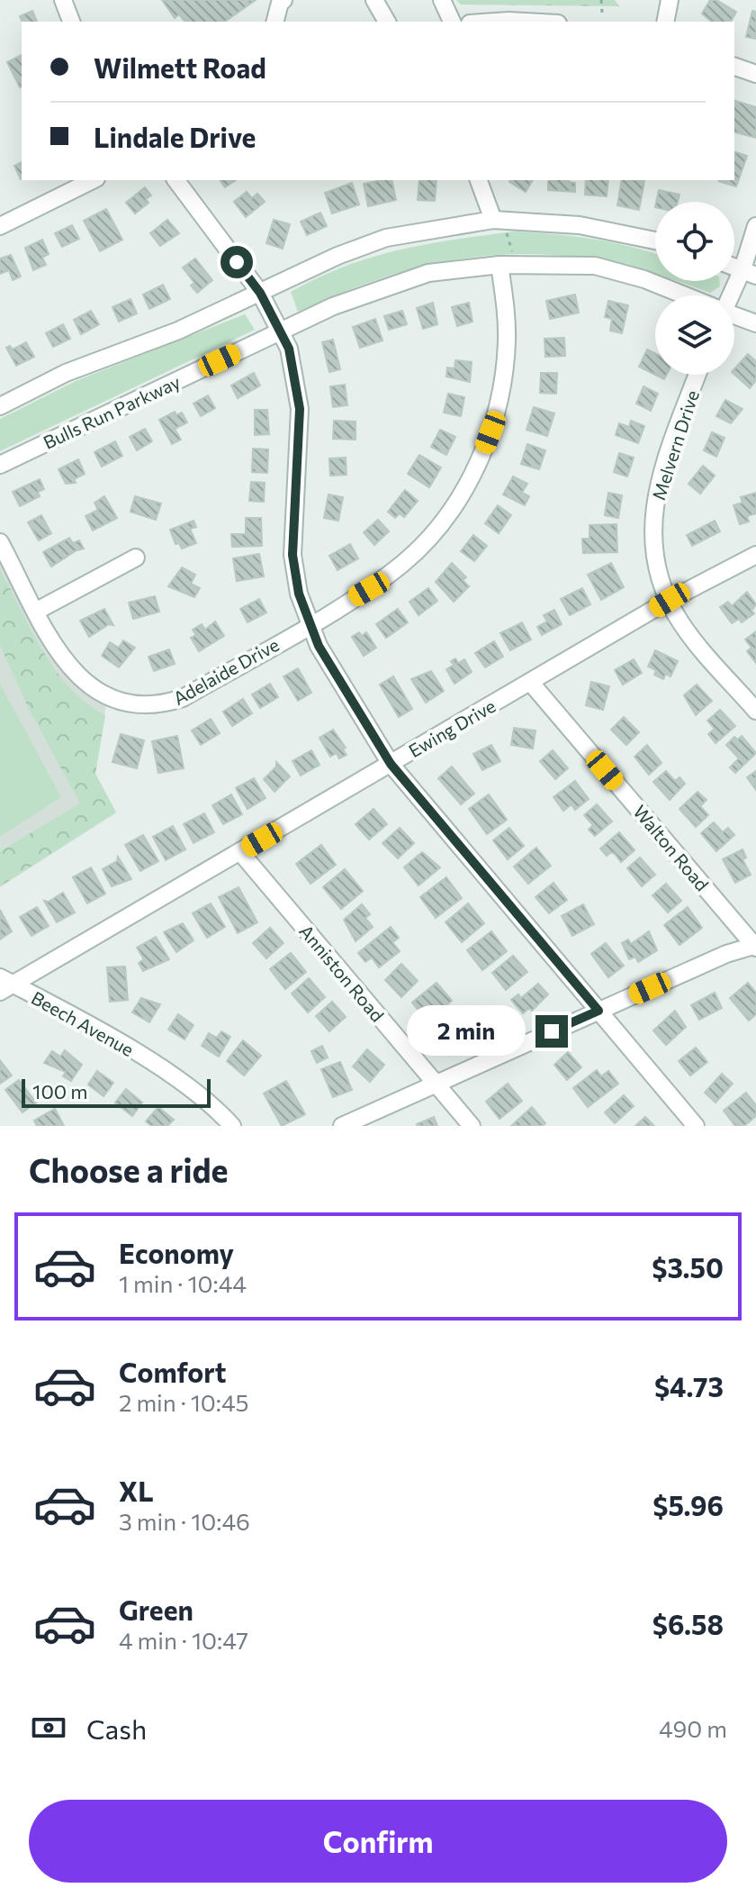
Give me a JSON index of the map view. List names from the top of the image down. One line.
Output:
{"streets":{"street":["Bulls Run Parkway","Melvern Drive","Adelaide Drive","Ewing Drive","Walton Road","Anniston Road","Beech Avenue"]},"crossings":[["Bulls Run Parkway","Adelaide Drive"],["Melvern Drive","Ewing Drive"],["Ewing Drive","Walton Road"],["Ewing Drive","Anniston Road"],["Ewing Drive","Beech Avenue"]],"scale_bar":"100 m","page":{"banner":["Wilmett Road","Lindale Drive"],"bubble":"2 min","scale":"100 m","heading":"Choose a ride","list":[{"name":"Economy","note":"1 min · 10:44","value":"$3.50"},{"name":"Comfort","note":"2 min · 10:45","value":"$4.73"},{"name":"XL","note":"3 min · 10:46","value":"$5.96"},{"name":"Green","note":"4 min · 10:47","value":"$6.58"}],"pay":["Cash","490 m"],"buttons":"Confirm"}}
